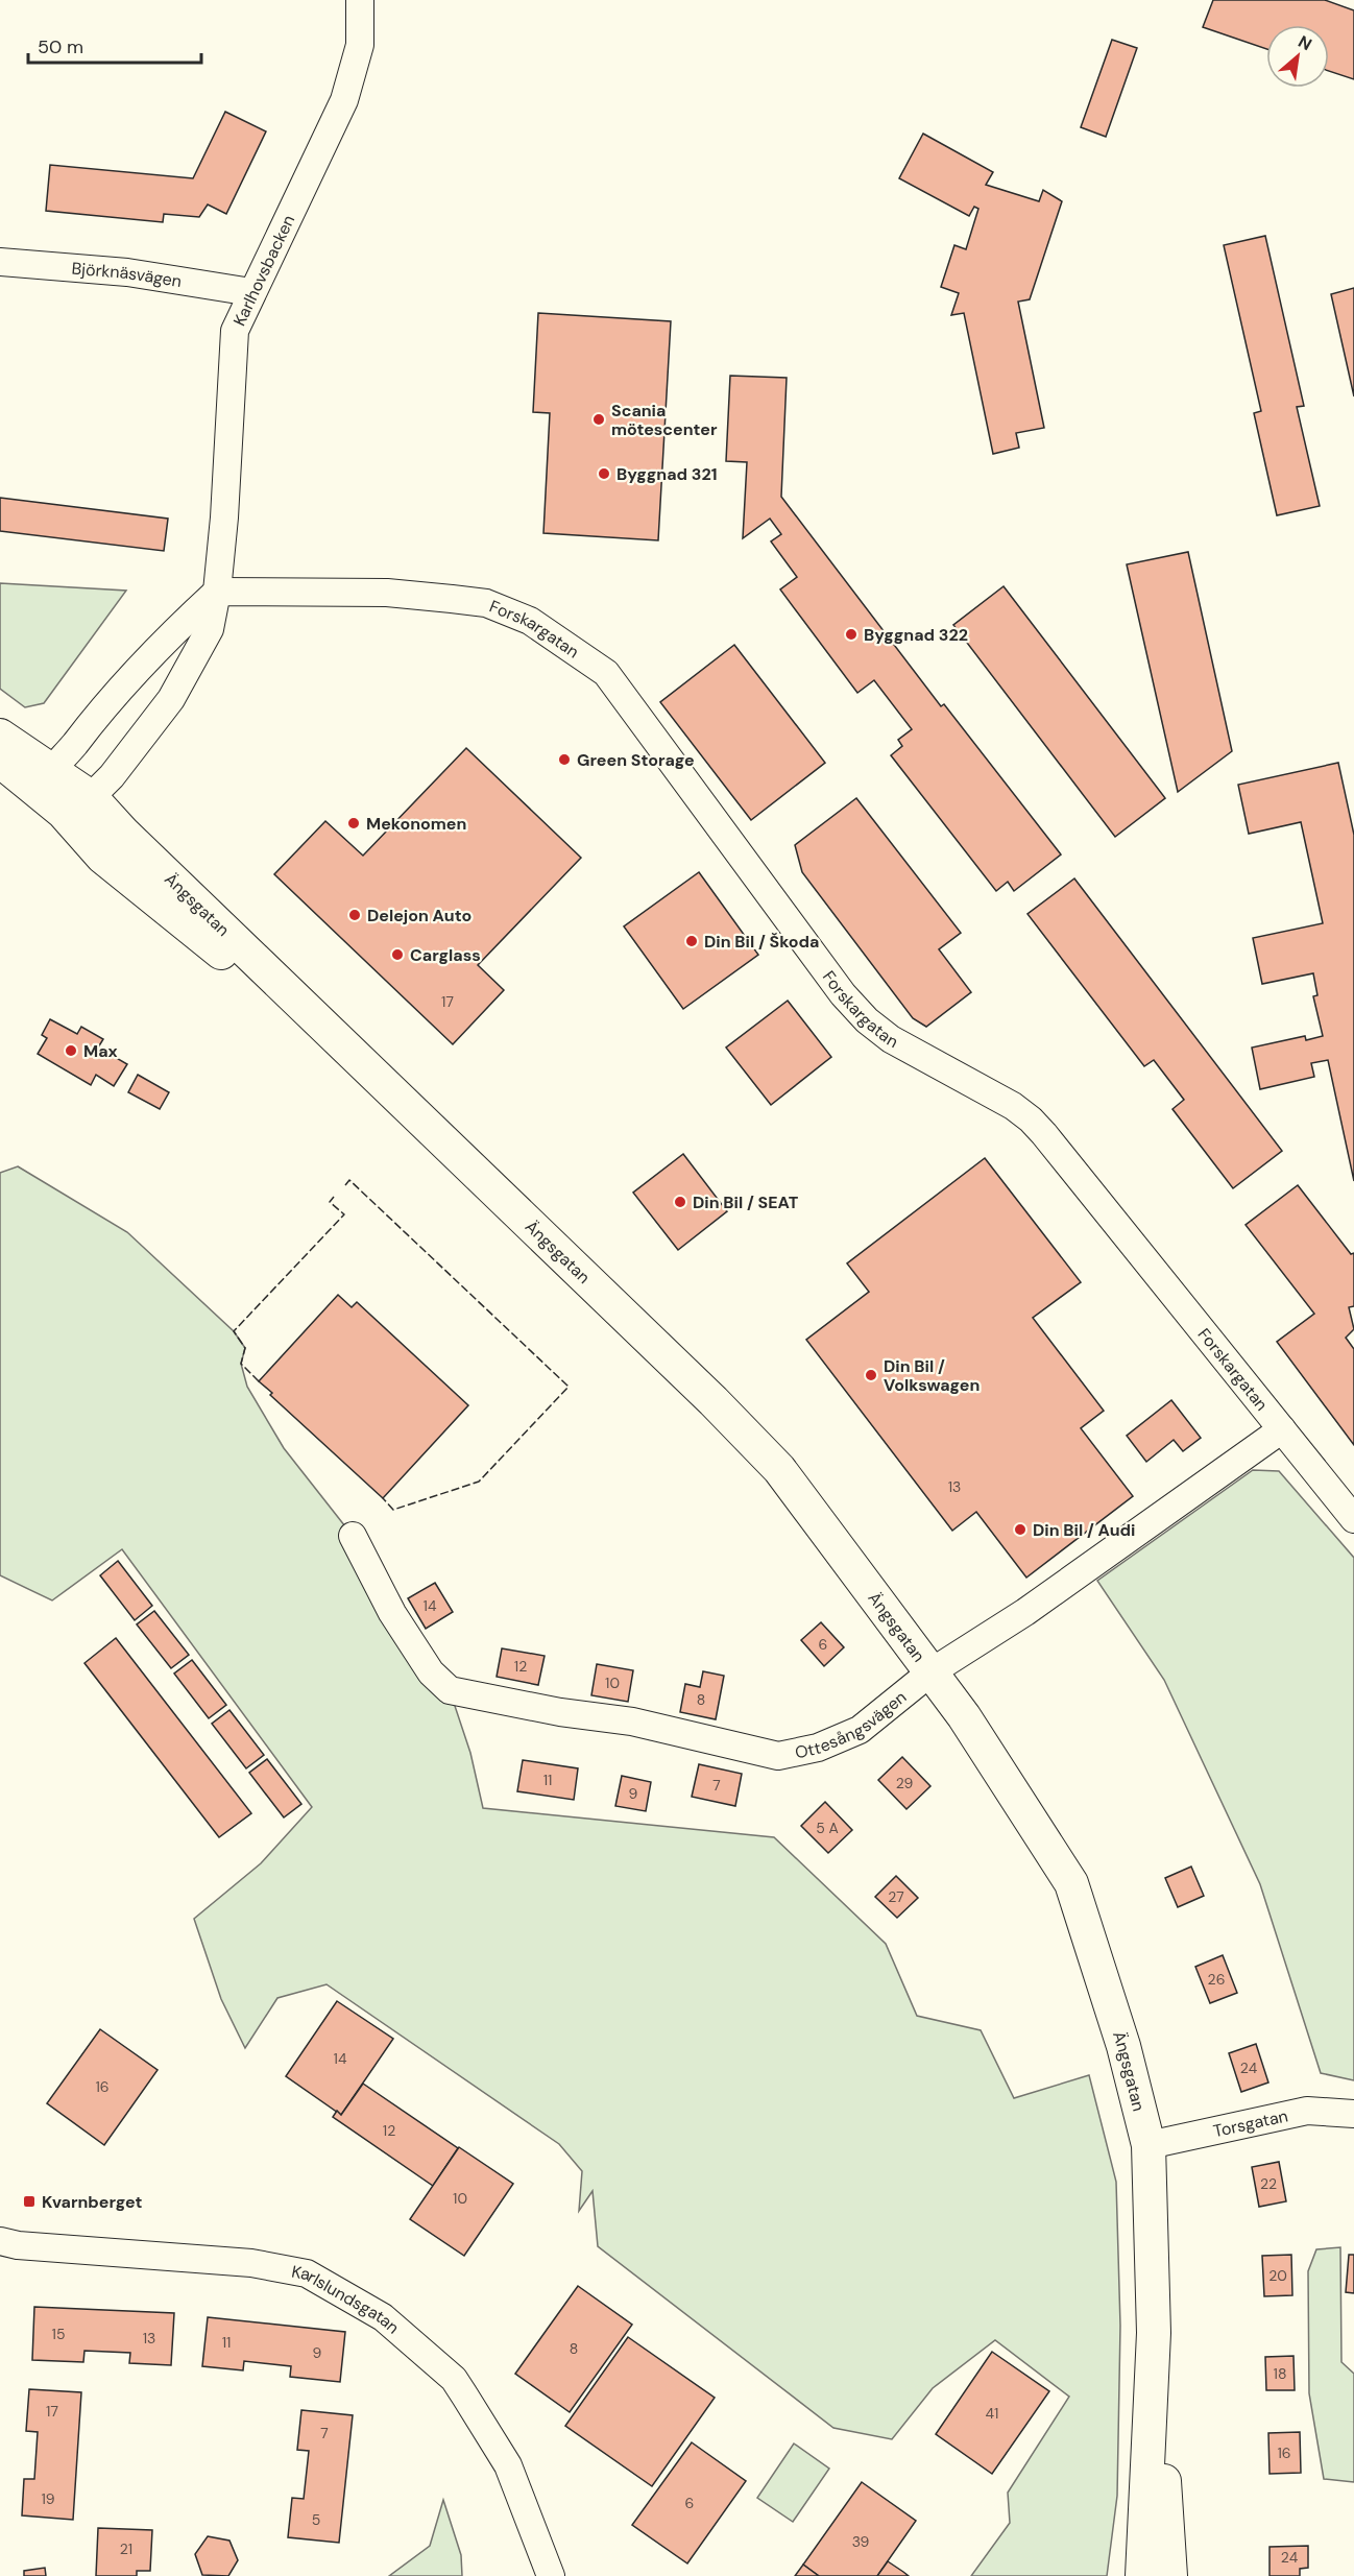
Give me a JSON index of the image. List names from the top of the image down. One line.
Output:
{"streets":{"main road":["Ängsgatan"],"street":["Karlhovsbacken","Björknäsvägen","Forskargatan","Ottesångsvägen","Torsgatan","Karlslundsgatan"]},"crossings":[["Karlhovsbacken","Björknäsvägen"],["Karlhovsbacken","Forskargatan"],["Forskargatan","Ottesångsvägen"],["Ängsgatan","Ottesångsvägen"],["Ängsgatan","Torsgatan"]],"places":{"other":["Scania mötescenter","Byggnad 321","Byggnad 322","Green Storage","Mekonomen","Delejon Auto","Din Bil / Škoda","Carglass","Max","Din Bil / SEAT","Din Bil / Volkswagen","Din Bil / Audi"],"transit":["Kvarnberget"]},"house_numbers":["17","13","14","6","12","10","8","11","29","7","9","5 A","27","26","14","24","16","12","22","10","20","15","13","11","8","9","18","17","41","7","16","19","6","5","39","21","24"],"scale_bar":"50 m","north":"top right"}
